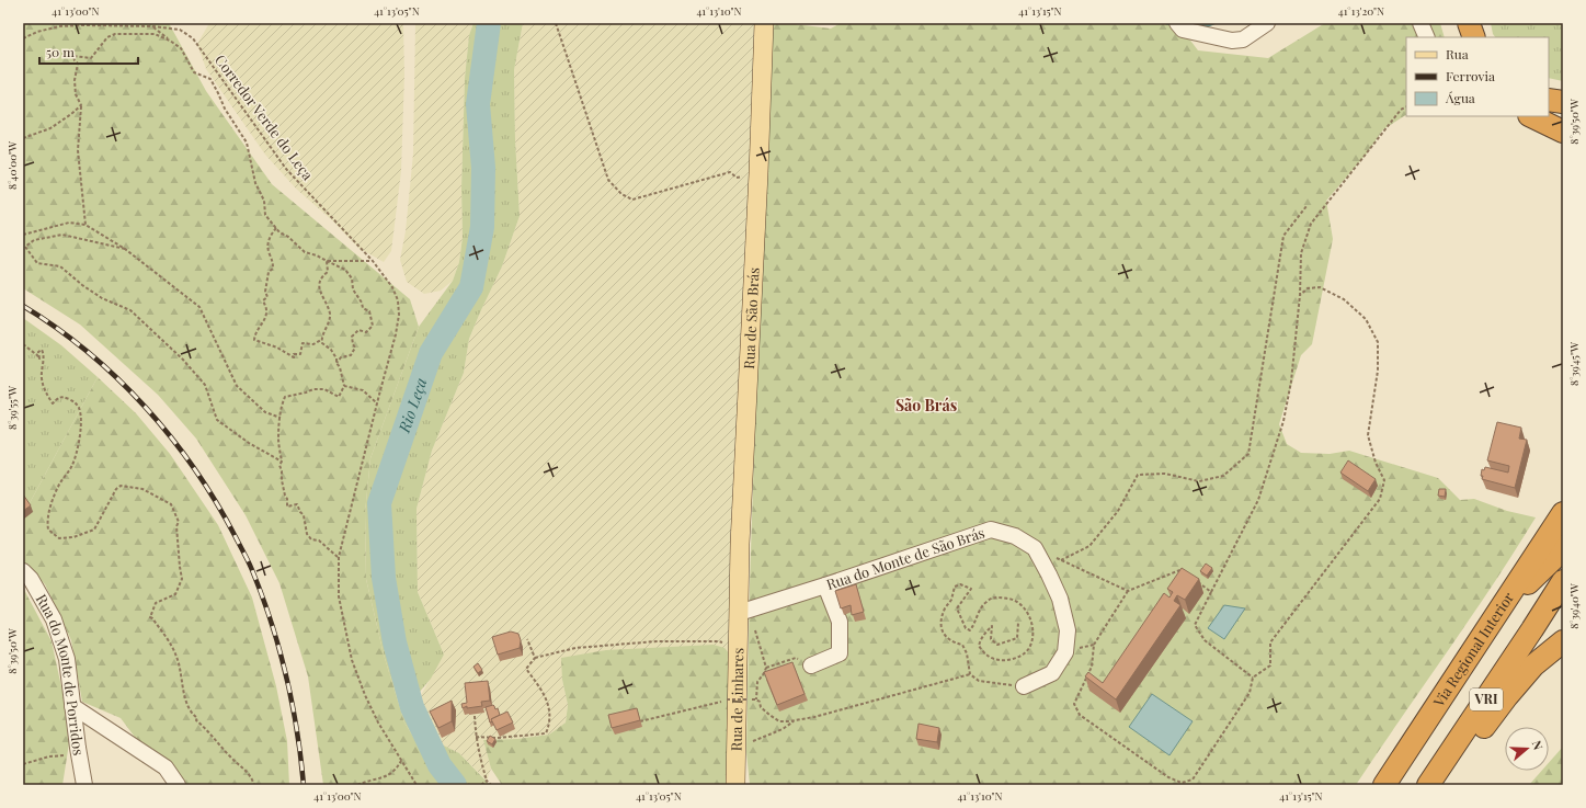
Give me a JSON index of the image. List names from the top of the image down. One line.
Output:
{"streets":{"highway":["Via Regional Interior","VRI"],"main road":["Rua de São Brás","Rua de Linhares"],"street":["Rua do Monte de São Brás","Rua do Monte de Porridos"],"path":["Corredor Verde do Leça"]},"crossings":[["Rua de São Brás","Rua do Monte de São Brás"],["Rua de São Brás","Rua de Linhares"],["Rua do Monte de São Brás","Rua de Linhares"]],"districts":["São Brás"],"water":["Rio Leça"],"legend":["Rua","Ferrovia","Água"],"scale_bar":"50 m","north":"right","coordinates":["41°13'00\"N","41°13'05\"N","41°13'10\"N","41°13'15\"N","41°13'20\"N","8°39'50\"W","8°40'00\"W","8°39'45\"W","8°39'55\"W","8°39'40\"W"]}
